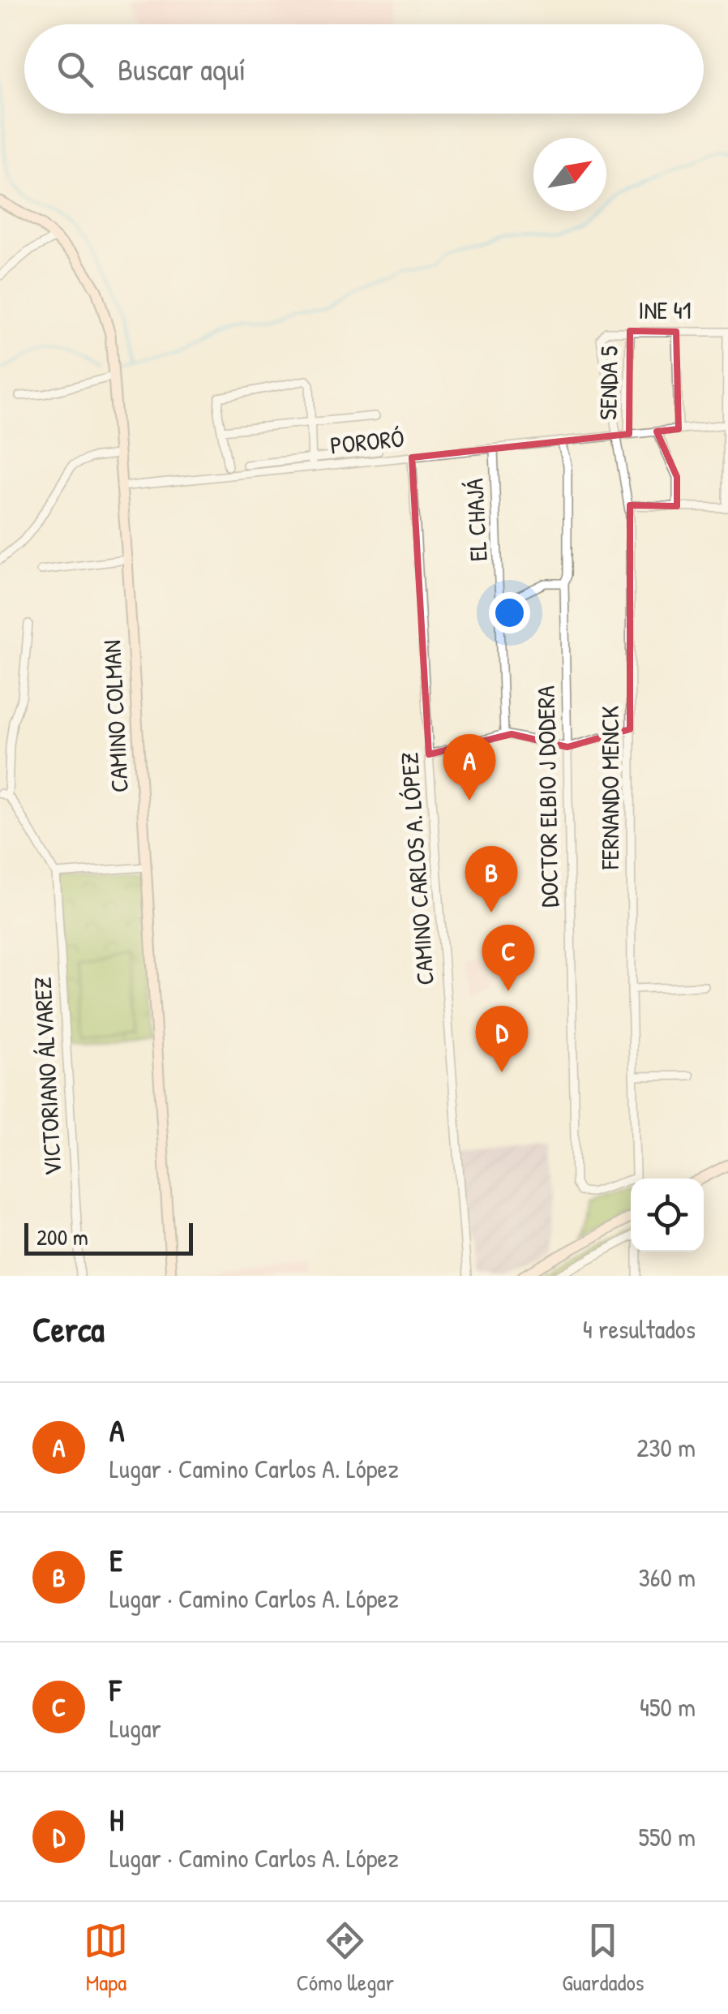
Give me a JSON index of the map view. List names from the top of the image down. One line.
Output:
{"streets":{"street":["INE 41","SENDA 5","PORORÓ","EL CHAJÁ","CAMINO COLMAN","FERNANDO MENCK","DOCTOR ELBIO J DODERA","CAMINO CARLOS A. LÓPEZ","VICTORIANO ÁLVAREZ"]},"crossings":[["INE 41","SENDA 5"],["INE 41","FERNANDO MENCK"],["SENDA 5","PORORÓ"],["PORORÓ","EL CHAJÁ"],["PORORÓ","CAMINO COLMAN"],["PORORÓ","FERNANDO MENCK"],["PORORÓ","DOCTOR ELBIO J DODERA"],["PORORÓ","CAMINO CARLOS A. LÓPEZ"],["FERNANDO MENCK","DOCTOR ELBIO J DODERA"]],"scale_bar":"200 m","north":"top right","page":{"search":"Buscar aquí","pins":["A","B","C","D"],"scale":"200 m","heading":["Cerca","4 resultados"],"list":[{"mark":"A","name":"A","note":"Lugar · Camino Carlos A. López","value":"230 m"},{"mark":"B","name":"E","note":"Lugar · Camino Carlos A. López","value":"360 m"},{"mark":"C","name":"F","note":"Lugar","value":"450 m"},{"mark":"D","name":"H","note":"Lugar · Camino Carlos A. López","value":"550 m"}],"nav":["Mapa","Cómo llegar","Guardados"]}}
